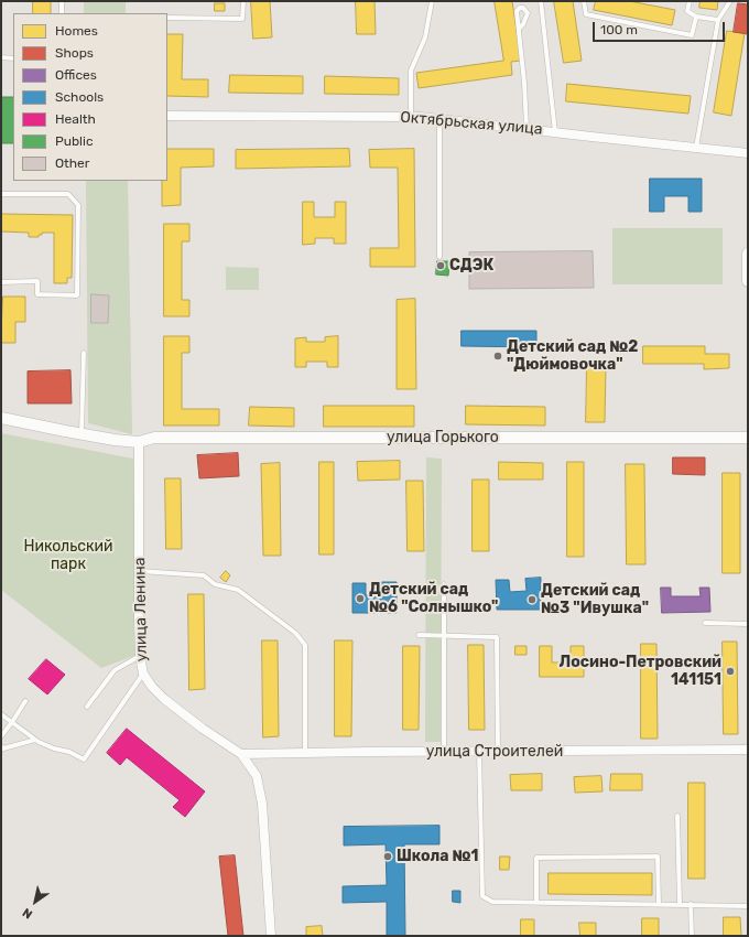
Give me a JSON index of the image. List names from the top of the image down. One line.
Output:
{"streets":{"street":["Октябрьская улица","улица Горького","улица Ленина","улица Строителей"]},"crossings":[["улица Горького","улица Ленина"],["улица Ленина","улица Строителей"]],"parks":["Никольский парк"],"places":["СДЭК","Детский сад №2 \"Дюймовочка\"","Детский сад №6 \"Солнышко\"","Детский сад №3 \"Ивушка\"","Лосино-Петровский 141151","Школа №1"],"legend":["Homes","Shops","Offices","Schools","Health","Public","Other"],"scale_bar":"100 m","north":"bottom left"}
